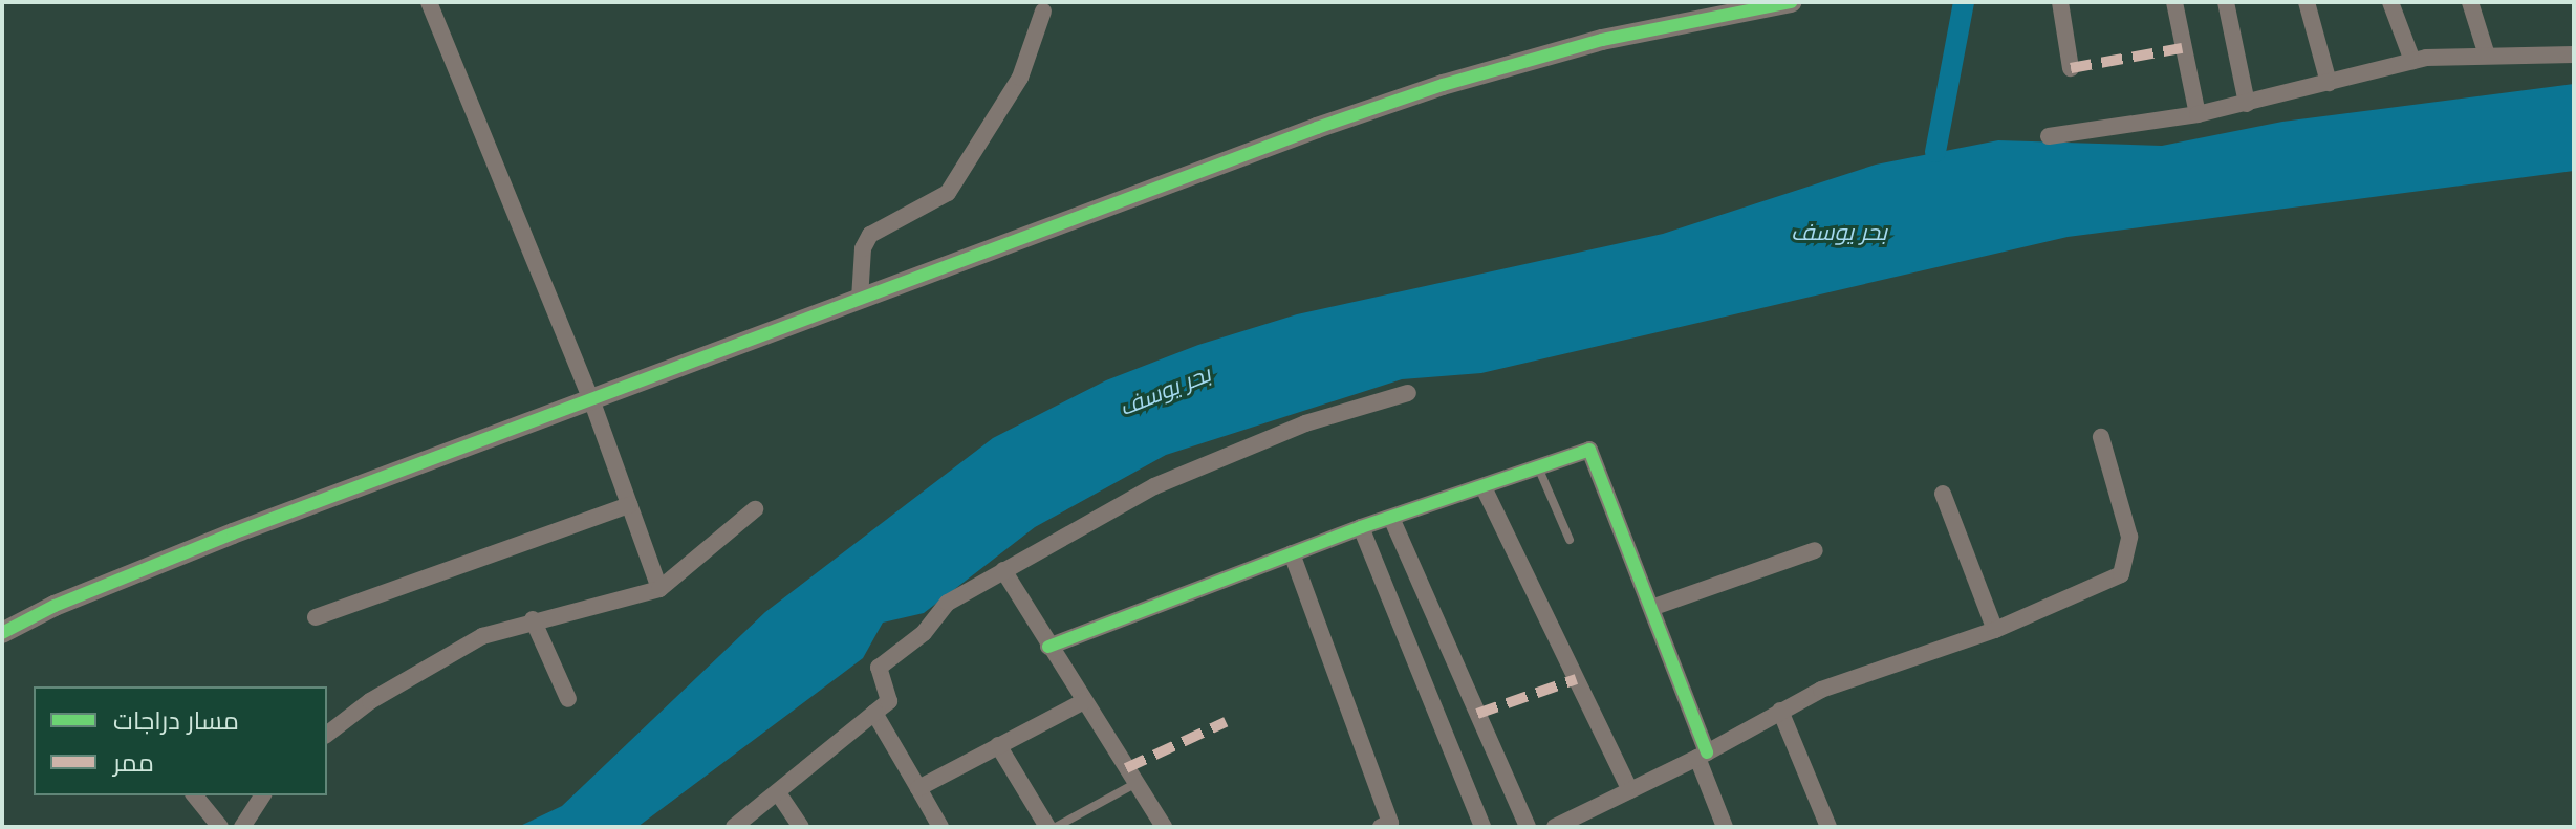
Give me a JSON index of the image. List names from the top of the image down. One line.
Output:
{"water":["بحر يوسف"],"legend":["مسار دراجات","ممر"]}
